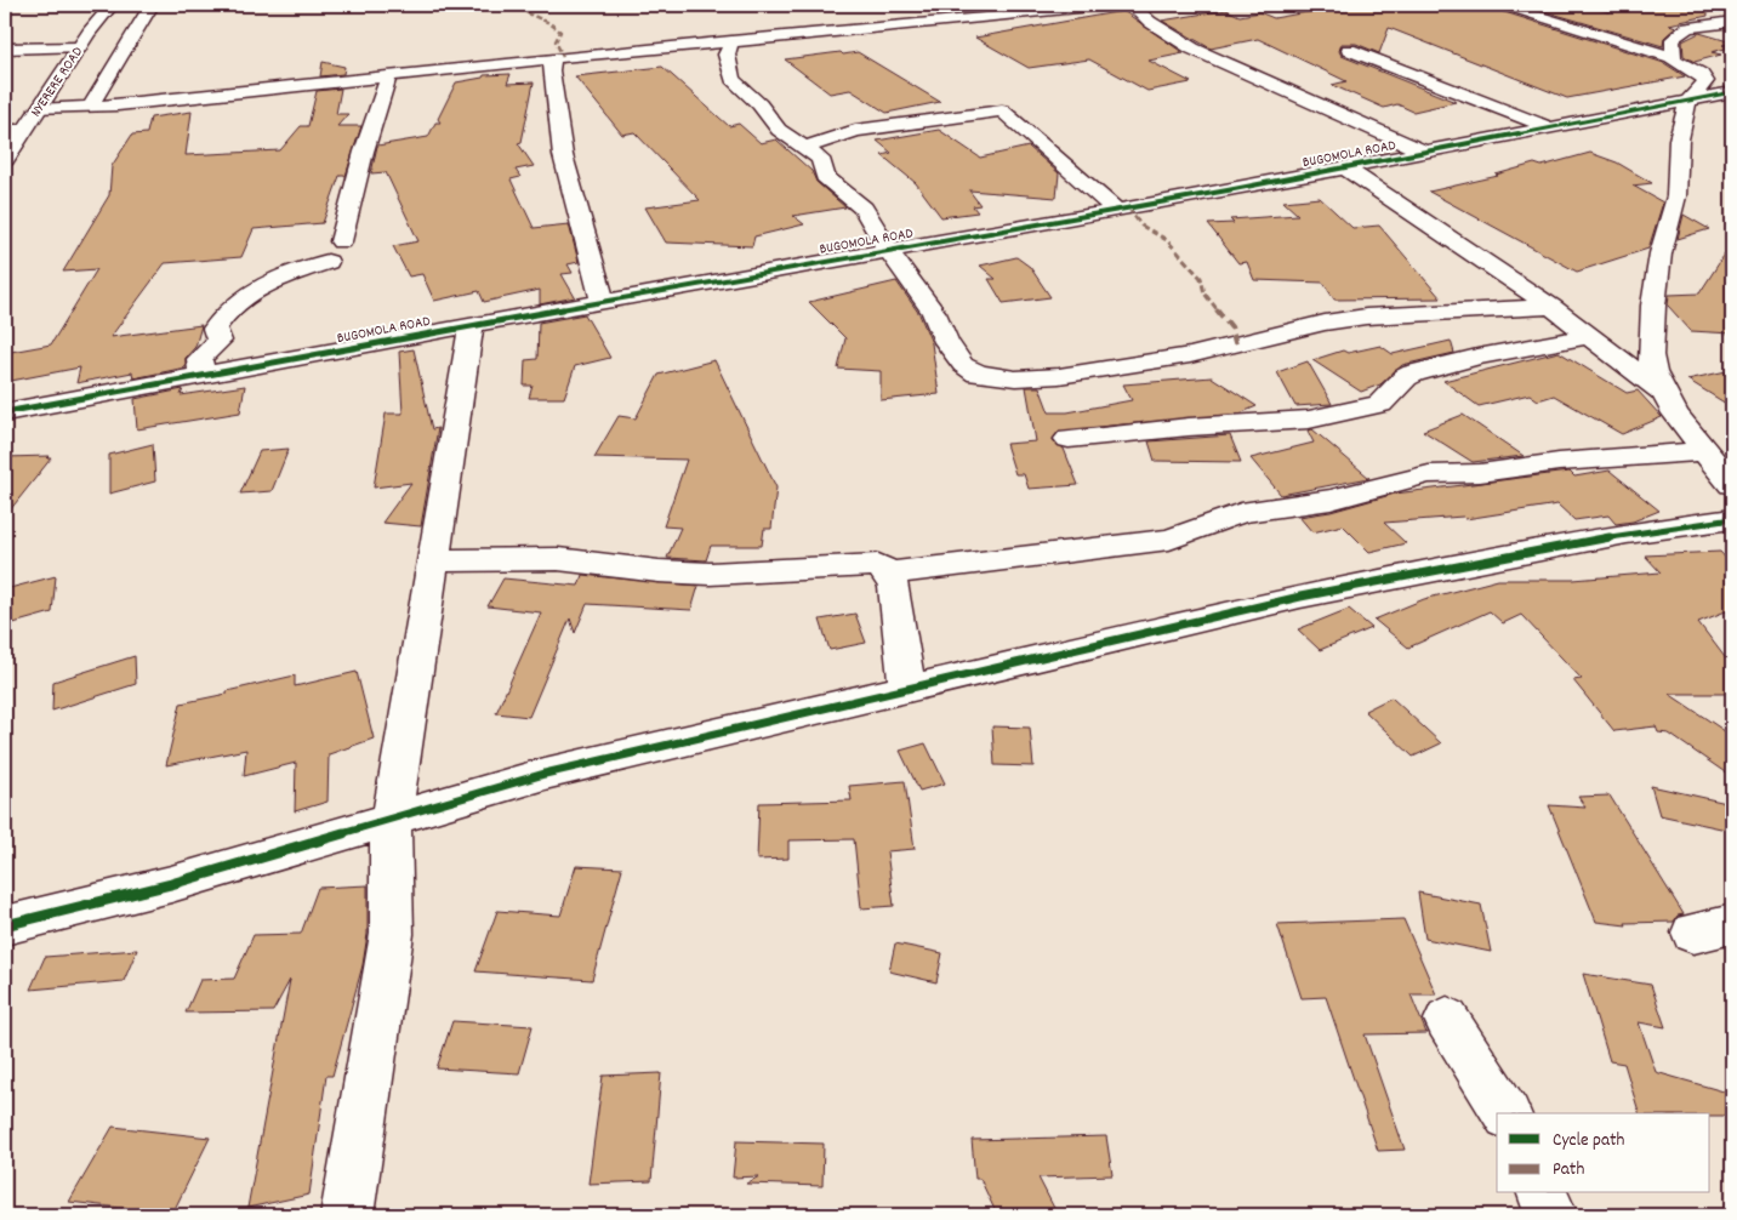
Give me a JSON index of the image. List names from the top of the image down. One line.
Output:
{"streets":{"main road":["NYERERE ROAD","BUGOMOLA ROAD"]},"legend":["Cycle path","Path"]}
